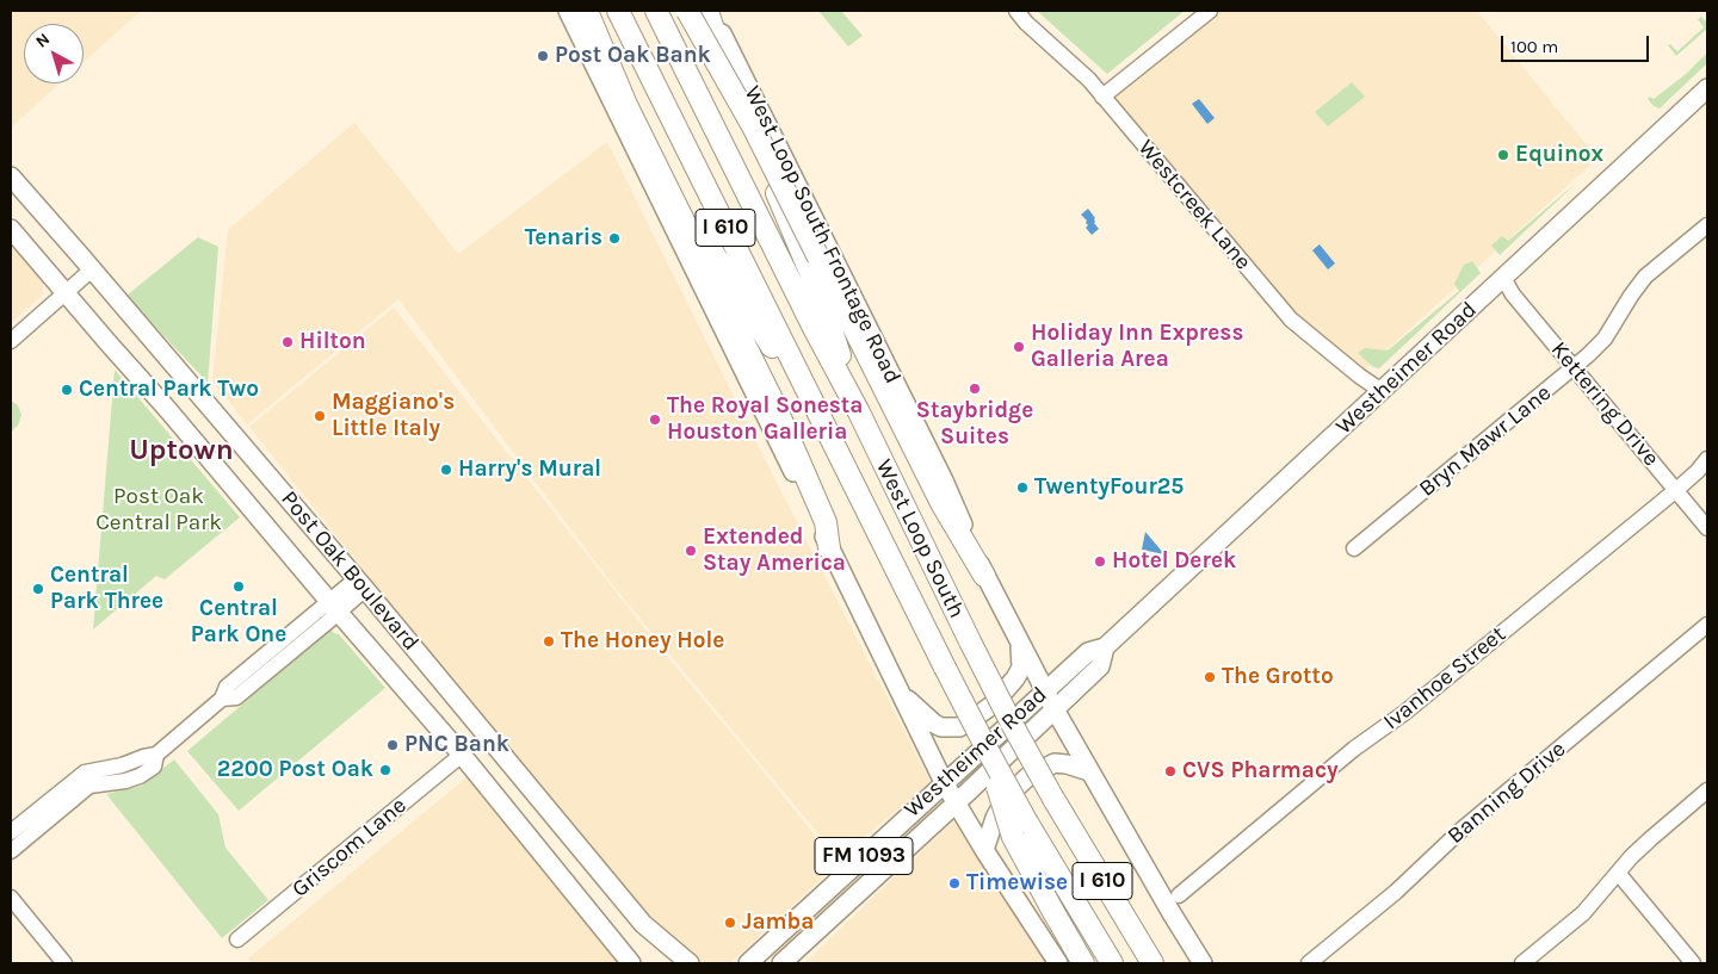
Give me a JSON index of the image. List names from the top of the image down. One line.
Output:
{"streets":{"highway":["I 610","West Loop South"],"main road":["West Loop South Frontage Road","Westheimer Road","Post Oak Boulevard","FM 1093"],"street":["Westcreek Lane","Kettering Drive","Bryn Mawr Lane","Ivanhoe Street","Banning Drive","Griscom Lane"]},"crossings":[["Westcreek Lane","Westheimer Road"],["I 610","West Loop South"],["West Loop South Frontage Road","Westheimer Road"],["Westheimer Road","Kettering Drive"],["Kettering Drive","Bryn Mawr Lane"],["Kettering Drive","Ivanhoe Street"],["Post Oak Boulevard","Griscom Lane"]],"districts":["Uptown"],"parks":["Post Oak Central Park"],"places":["Post Oak Bank","Equinox","Tenaris","Hilton","Holiday Inn Express Galleria Area","Staybridge Suites","Central Park Two","Maggiano's Little Italy","The Royal Sonesta Houston Galleria","Harry's Mural","TwentyFour25","Extended Stay America","Hotel Derek","Central Park One","Central Park Three","The Honey Hole","The Grotto","PNC Bank","2200 Post Oak","CVS Pharmacy","Timewise","Jamba"],"scale_bar":"100 m","north":"top left"}
